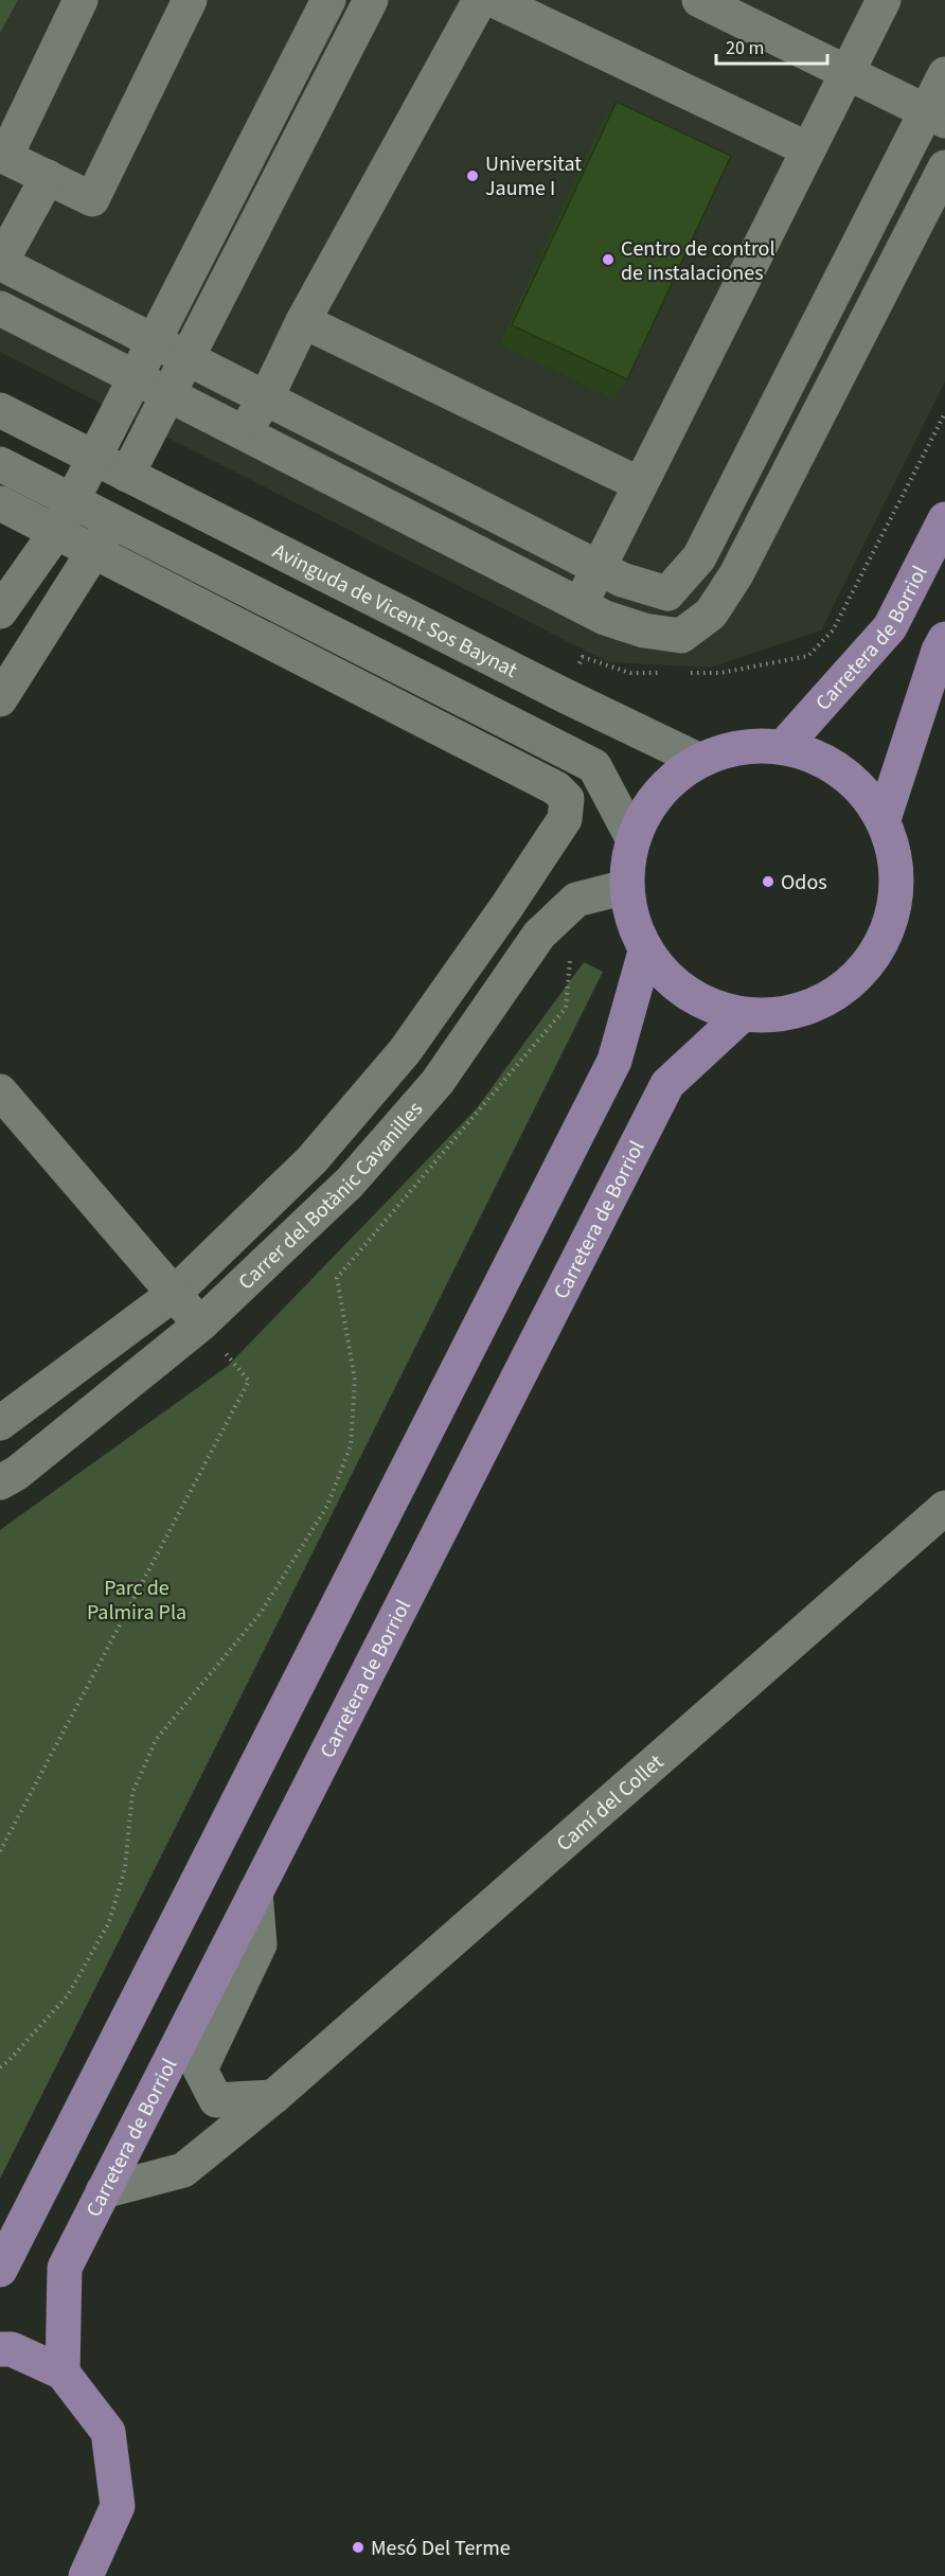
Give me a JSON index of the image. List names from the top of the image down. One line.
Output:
{"streets":{"main road":["Carretera de Borriol"],"street":["Avinguda de Vicent Sos Baynat","Carrer del Botànic Cavanilles","Camí del Collet"]},"crossings":[["Carretera de Borriol","Camí del Collet"]],"parks":["Parc de Palmira Pla"],"places":["Universitat Jaume I","Centro de control de instalaciones","Odos","Mesó Del Terme"],"scale_bar":"20 m"}
